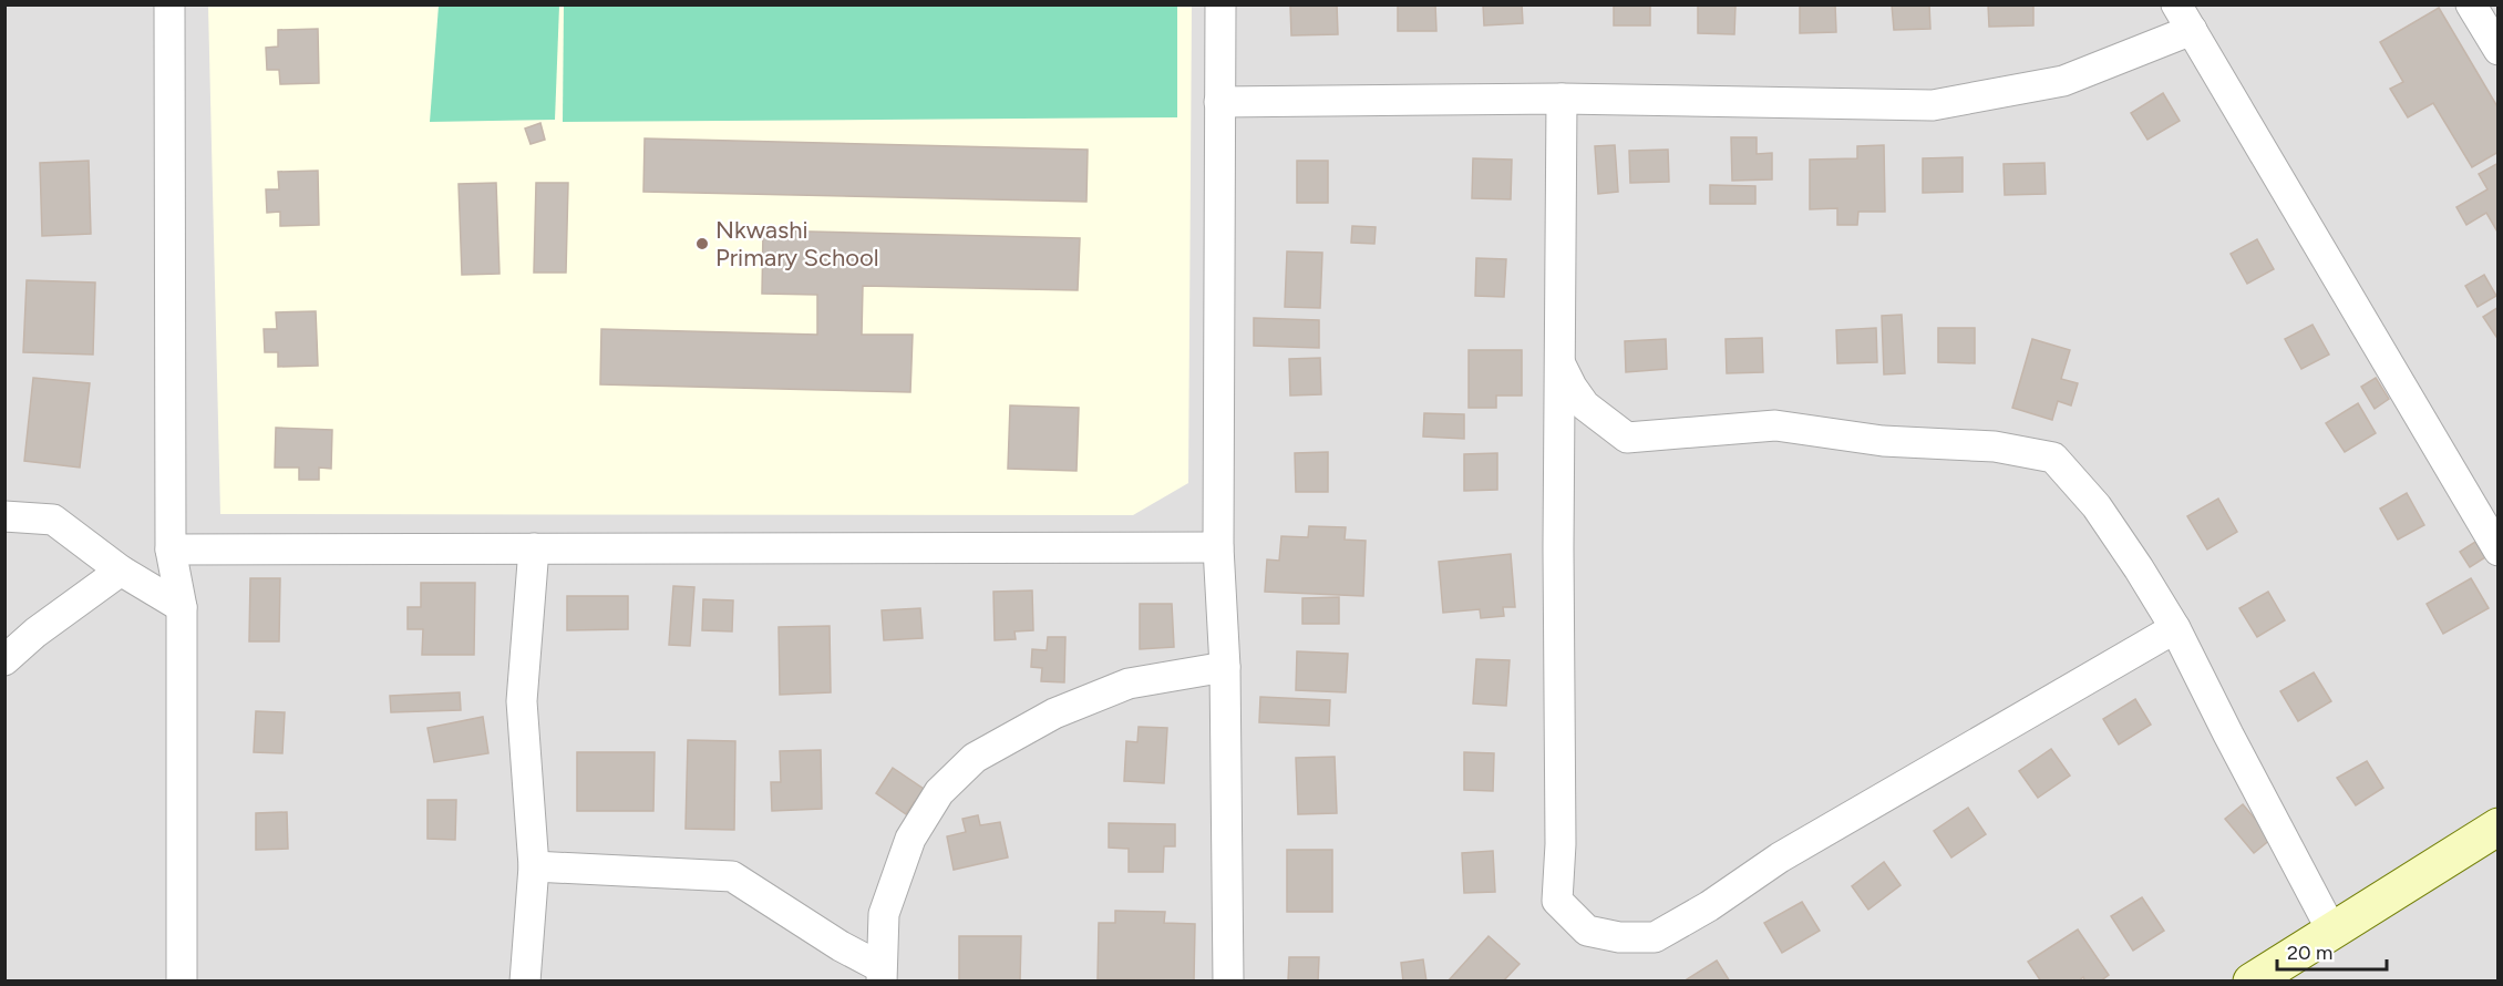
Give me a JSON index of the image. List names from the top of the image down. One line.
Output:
{"places":["Nkwashi Primary School"],"scale_bar":"20 m"}
